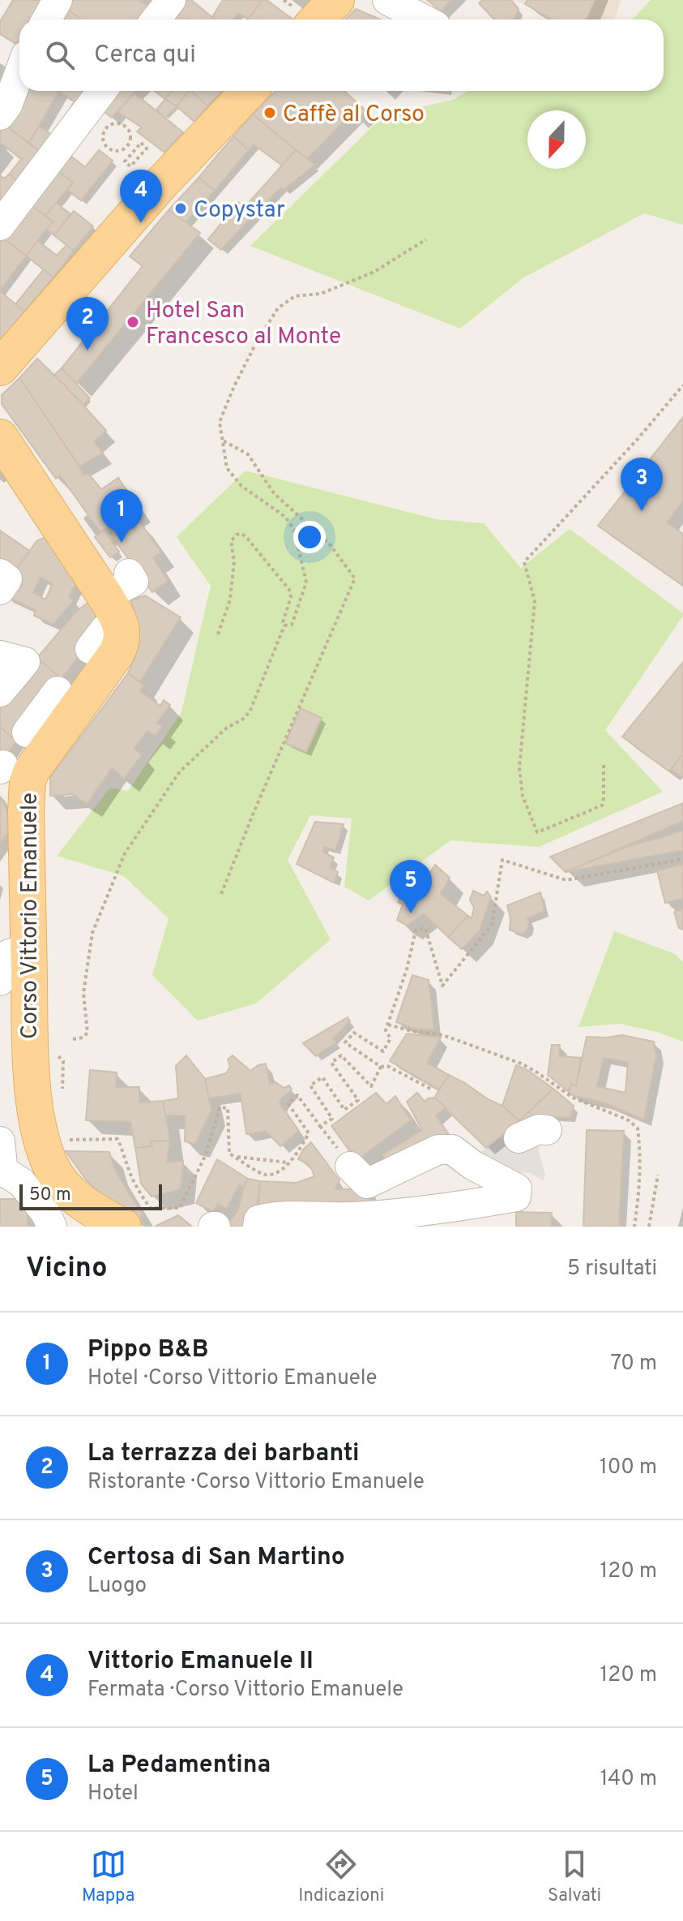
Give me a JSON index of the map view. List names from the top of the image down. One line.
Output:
{"streets":{"main road":["Corso Vittorio Emanuele"]},"places":["Caffè al Corso","Copystar","Hotel San Francesco al Monte"],"scale_bar":"50 m","north":"bottom","page":{"search":"Cerca qui","pins":["4","2","3","1","5"],"scale":"50 m","heading":["Vicino","5 risultati"],"list":[{"mark":"1","name":"Pippo B&B","note":"Hotel · Corso Vittorio Emanuele","value":"70 m"},{"mark":"2","name":"La terrazza dei barbanti","note":"Ristorante · Corso Vittorio Emanuele","value":"100 m"},{"mark":"3","name":"Certosa di San Martino","note":"Luogo","value":"120 m"},{"mark":"4","name":"Vittorio Emanuele II","note":"Fermata · Corso Vittorio Emanuele","value":"120 m"},{"mark":"5","name":"La Pedamentina","note":"Hotel","value":"140 m"}],"nav":["Mappa","Indicazioni","Salvati"]}}
